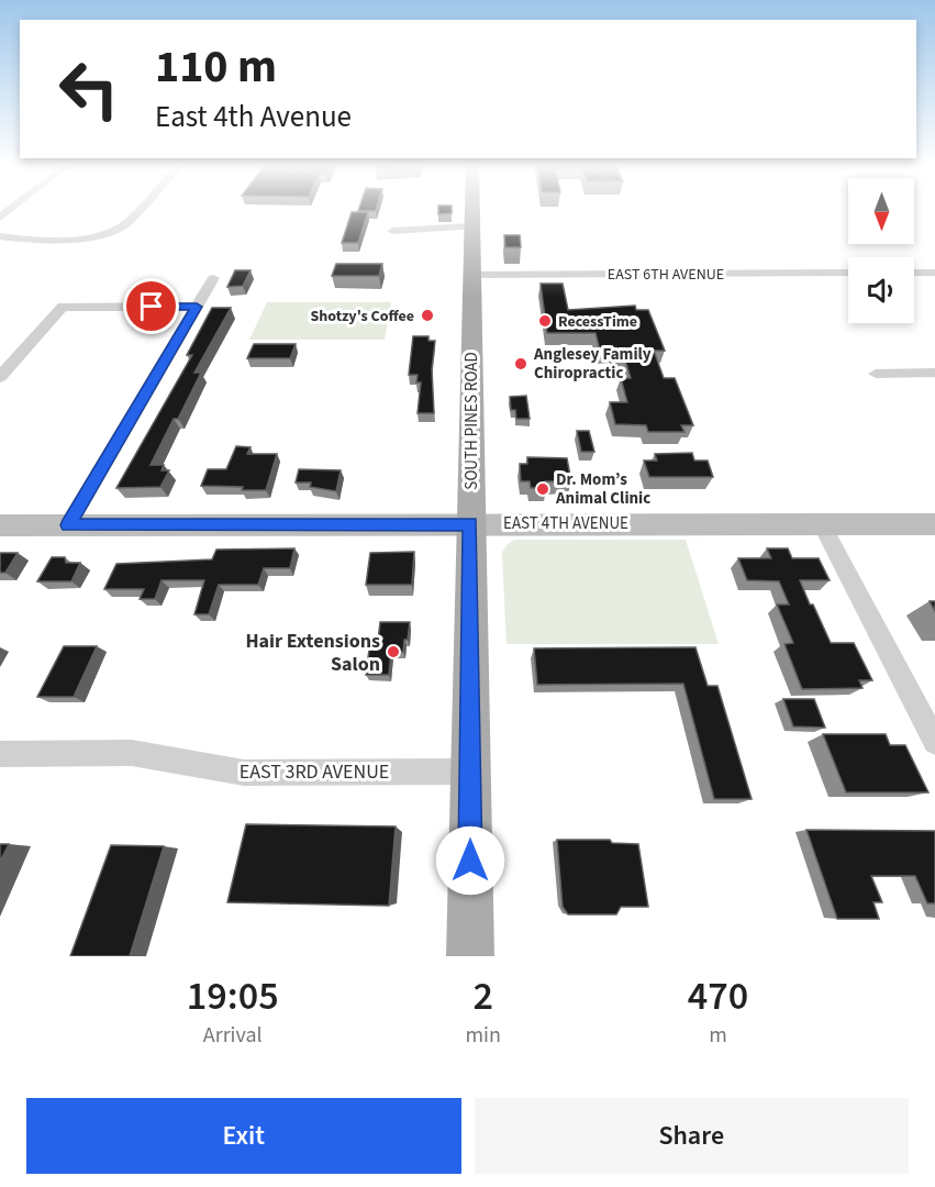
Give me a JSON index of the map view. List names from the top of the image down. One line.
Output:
{"streets":{"main road":["SOUTH PINES ROAD"],"street":["EAST 6TH AVENUE","EAST 4TH AVENUE","EAST 3RD AVENUE"]},"crossings":[["EAST 6TH AVENUE","SOUTH PINES ROAD"],["SOUTH PINES ROAD","EAST 4TH AVENUE"],["SOUTH PINES ROAD","EAST 3RD AVENUE"]],"places":["Shotzy's Coffee","RecessTime","Anglesey Family Chiropractic","Dr. Mom’s Animal Clinic","Hair Extensions Salon"],"north":"bottom","page":{"turn":["110 m","East 4th Avenue"],"eta":["19:05","Arrival","2","min","470","m"],"buttons":["Exit","Share"]}}
